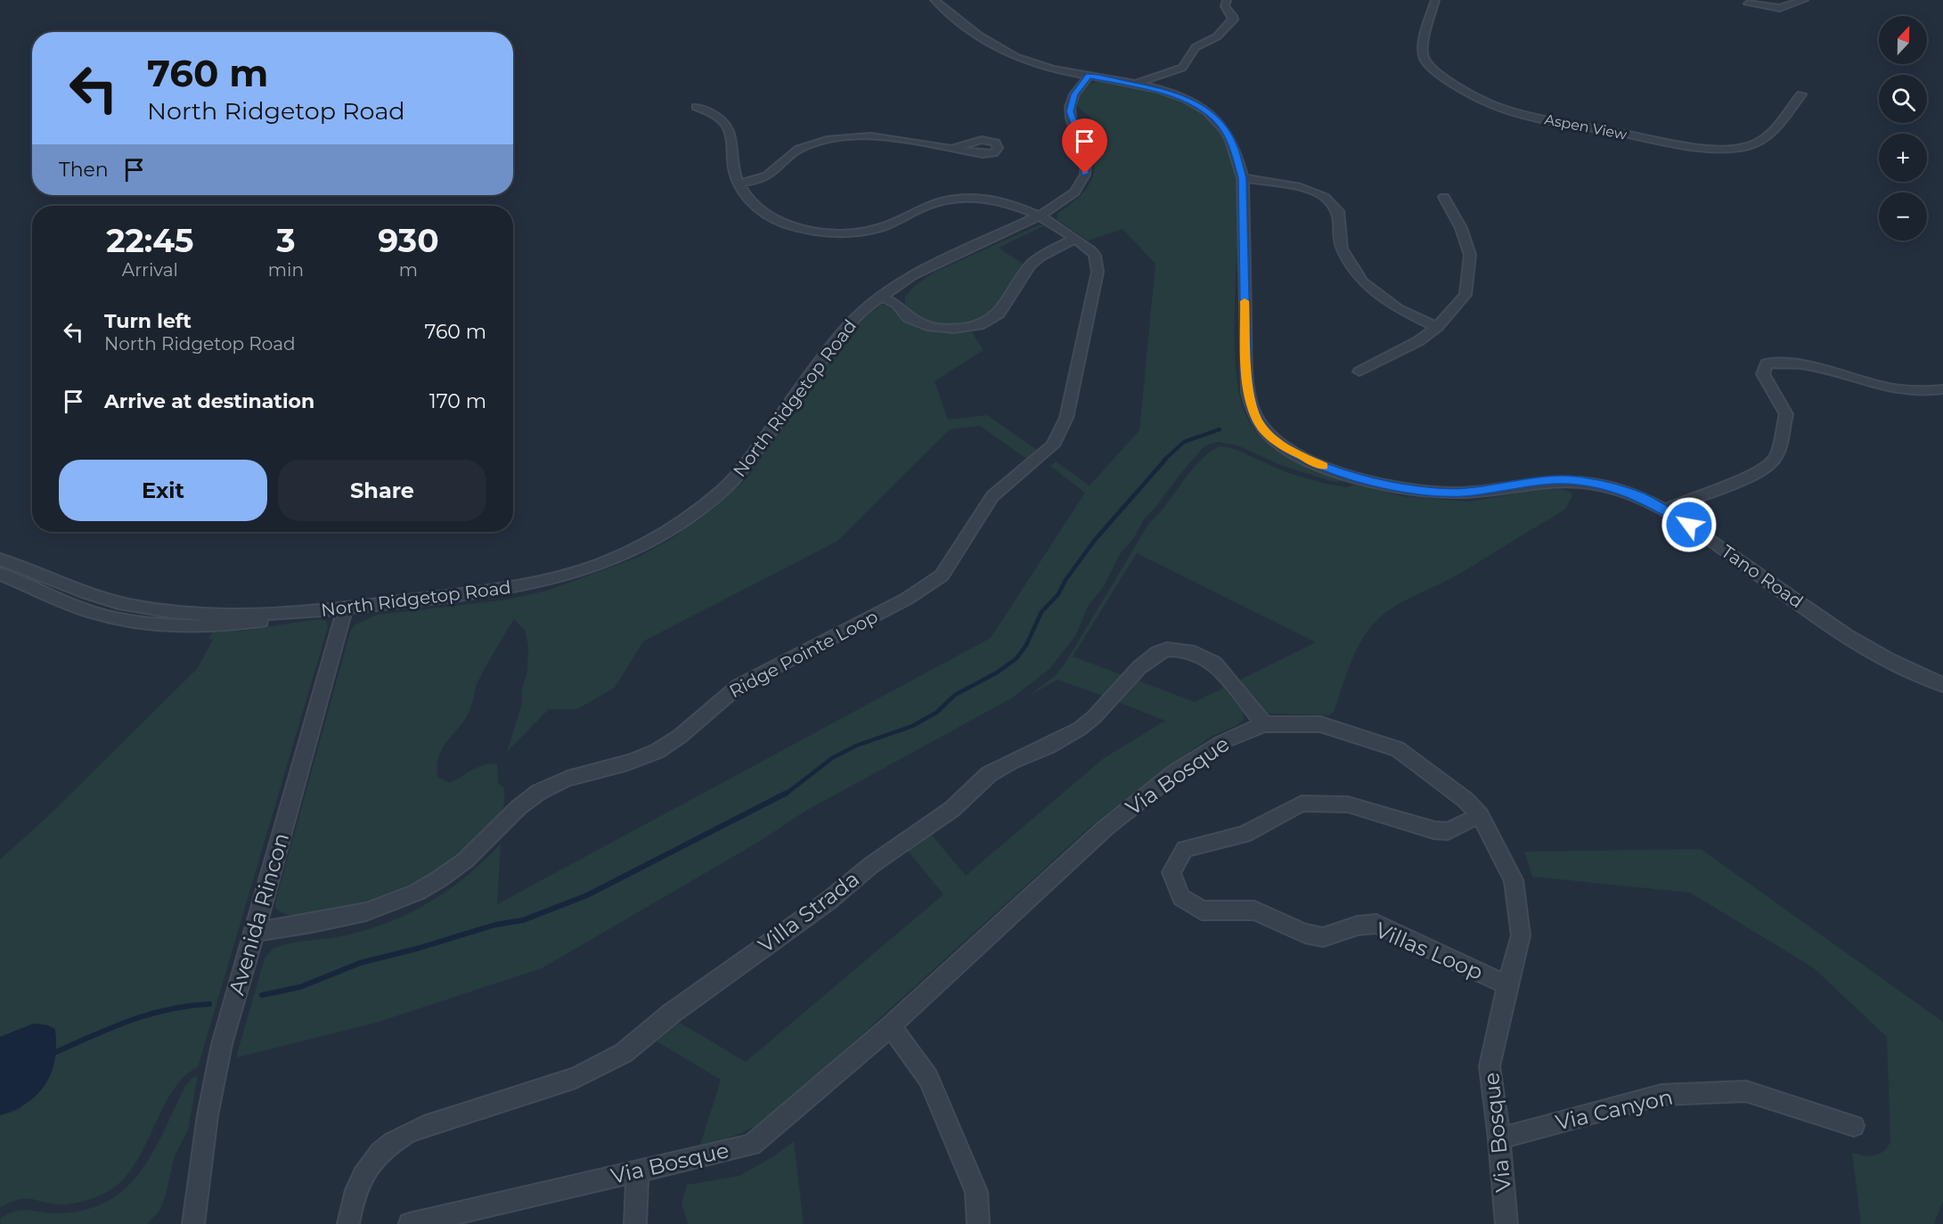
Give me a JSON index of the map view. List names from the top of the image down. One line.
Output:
{"streets":{"street":["Aspen View","North Ridgetop Road","Tano Road","Ridge Pointe Loop","Via Bosque","Villa Strada","Avenida Rincon","Villas Loop","Via Canyon"]},"crossings":[["North Ridgetop Road","Tano Road"],["North Ridgetop Road","Ridge Pointe Loop"],["North Ridgetop Road","Avenida Rincon"],["Ridge Pointe Loop","Avenida Rincon"],["Via Bosque","Villa Strada"],["Via Bosque","Villas Loop"],["Via Bosque","Via Canyon"]],"north":"top","page":{"map_buttons":["+","−"],"turn":["760 m","North Ridgetop Road"],"then":"Then","eta":["22:45","Arrival","3","min","930","m"],"list":[{"name":"Turn left","note":"North Ridgetop Road","value":"760 m"},{"name":"Arrive at destination","value":"170 m"}],"buttons":["Exit","Share"]}}
